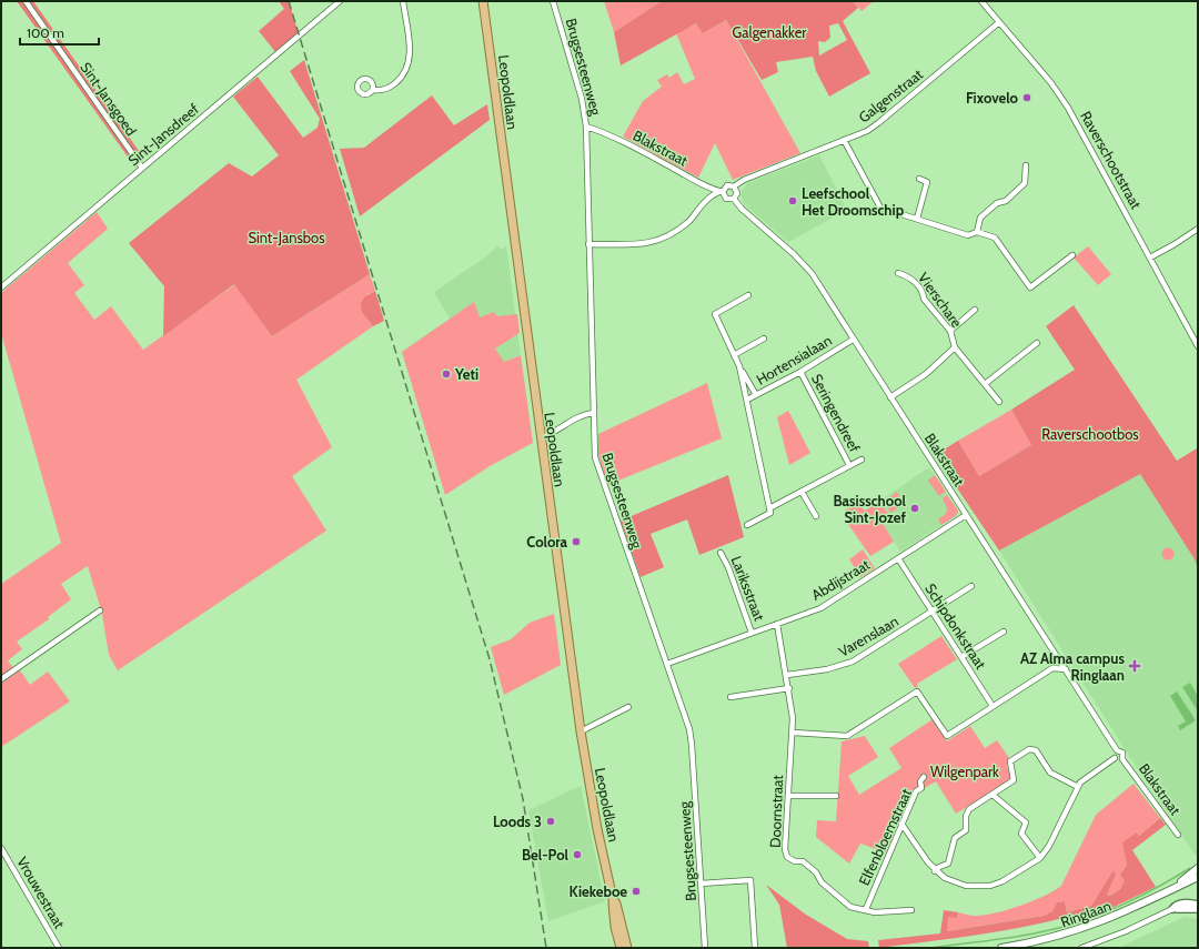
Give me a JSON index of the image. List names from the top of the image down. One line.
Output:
{"streets":{"main road":["Leopoldlaan","Ringlaan"],"street":["Brugsesteenweg","Galgenstraat","Sint-Jansgoed","Sint-Jansdreef","Blakstraat","Raverschootstraat","Vierschare","Hortensialaan","Seringendreef","Abdijstraat","Lariksstraat","Schipdonkstraat","Varenslaan","Doornstraat","Elfenbloemstraat","Vrouwestraat"]},"crossings":[["Brugsesteenweg","Blakstraat"],["Brugsesteenweg","Abdijstraat"],["Galgenstraat","Blakstraat"],["Galgenstraat","Raverschootstraat"],["Sint-Jansgoed","Sint-Jansdreef"],["Blakstraat","Hortensialaan"],["Blakstraat","Abdijstraat"],["Hortensialaan","Seringendreef"],["Abdijstraat","Lariksstraat"],["Abdijstraat","Schipdonkstraat"],["Abdijstraat","Doornstraat"],["Schipdonkstraat","Varenslaan"],["Varenslaan","Doornstraat"],["Doornstraat","Elfenbloemstraat"]],"parks":["Galgenakker","Sint-Jansbos","Raverschootbos","Wilgenpark"],"places":{"other":["Fixovelo","Leefschool Het Droomschip","Yeti","Basisschool Sint-Jozef","Colora","Loods 3","Bel-Pol","Kiekeboe"],"health":["AZ Alma campus Ringlaan"]},"scale_bar":"100 m"}
